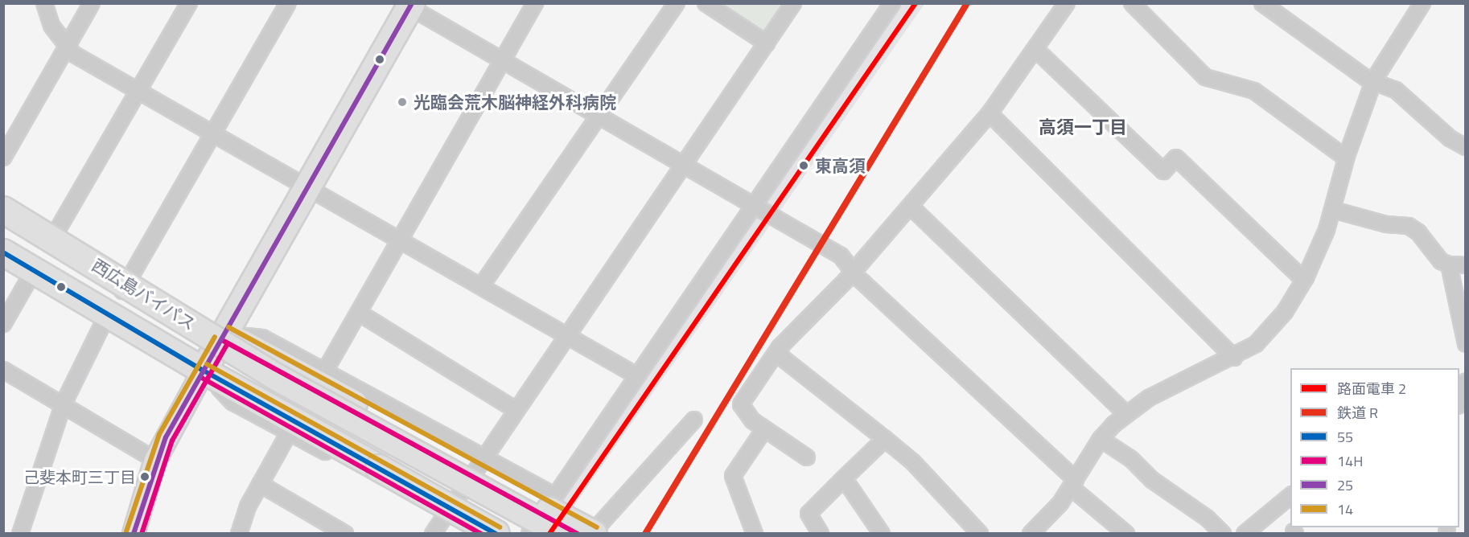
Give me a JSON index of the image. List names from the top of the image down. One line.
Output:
{"streets":{"highway":["西広島バイパス"]},"districts":["高須一丁目"],"places":["光臨会荒木脳神経外科病院","東高須","己斐本町三丁目"],"lines":["tram line 2","rail line R","transit line 25","transit line 55","transit line 14","transit line 14H"],"legend":["路面電車 2","鉄道 R","55","14H","25","14"]}
